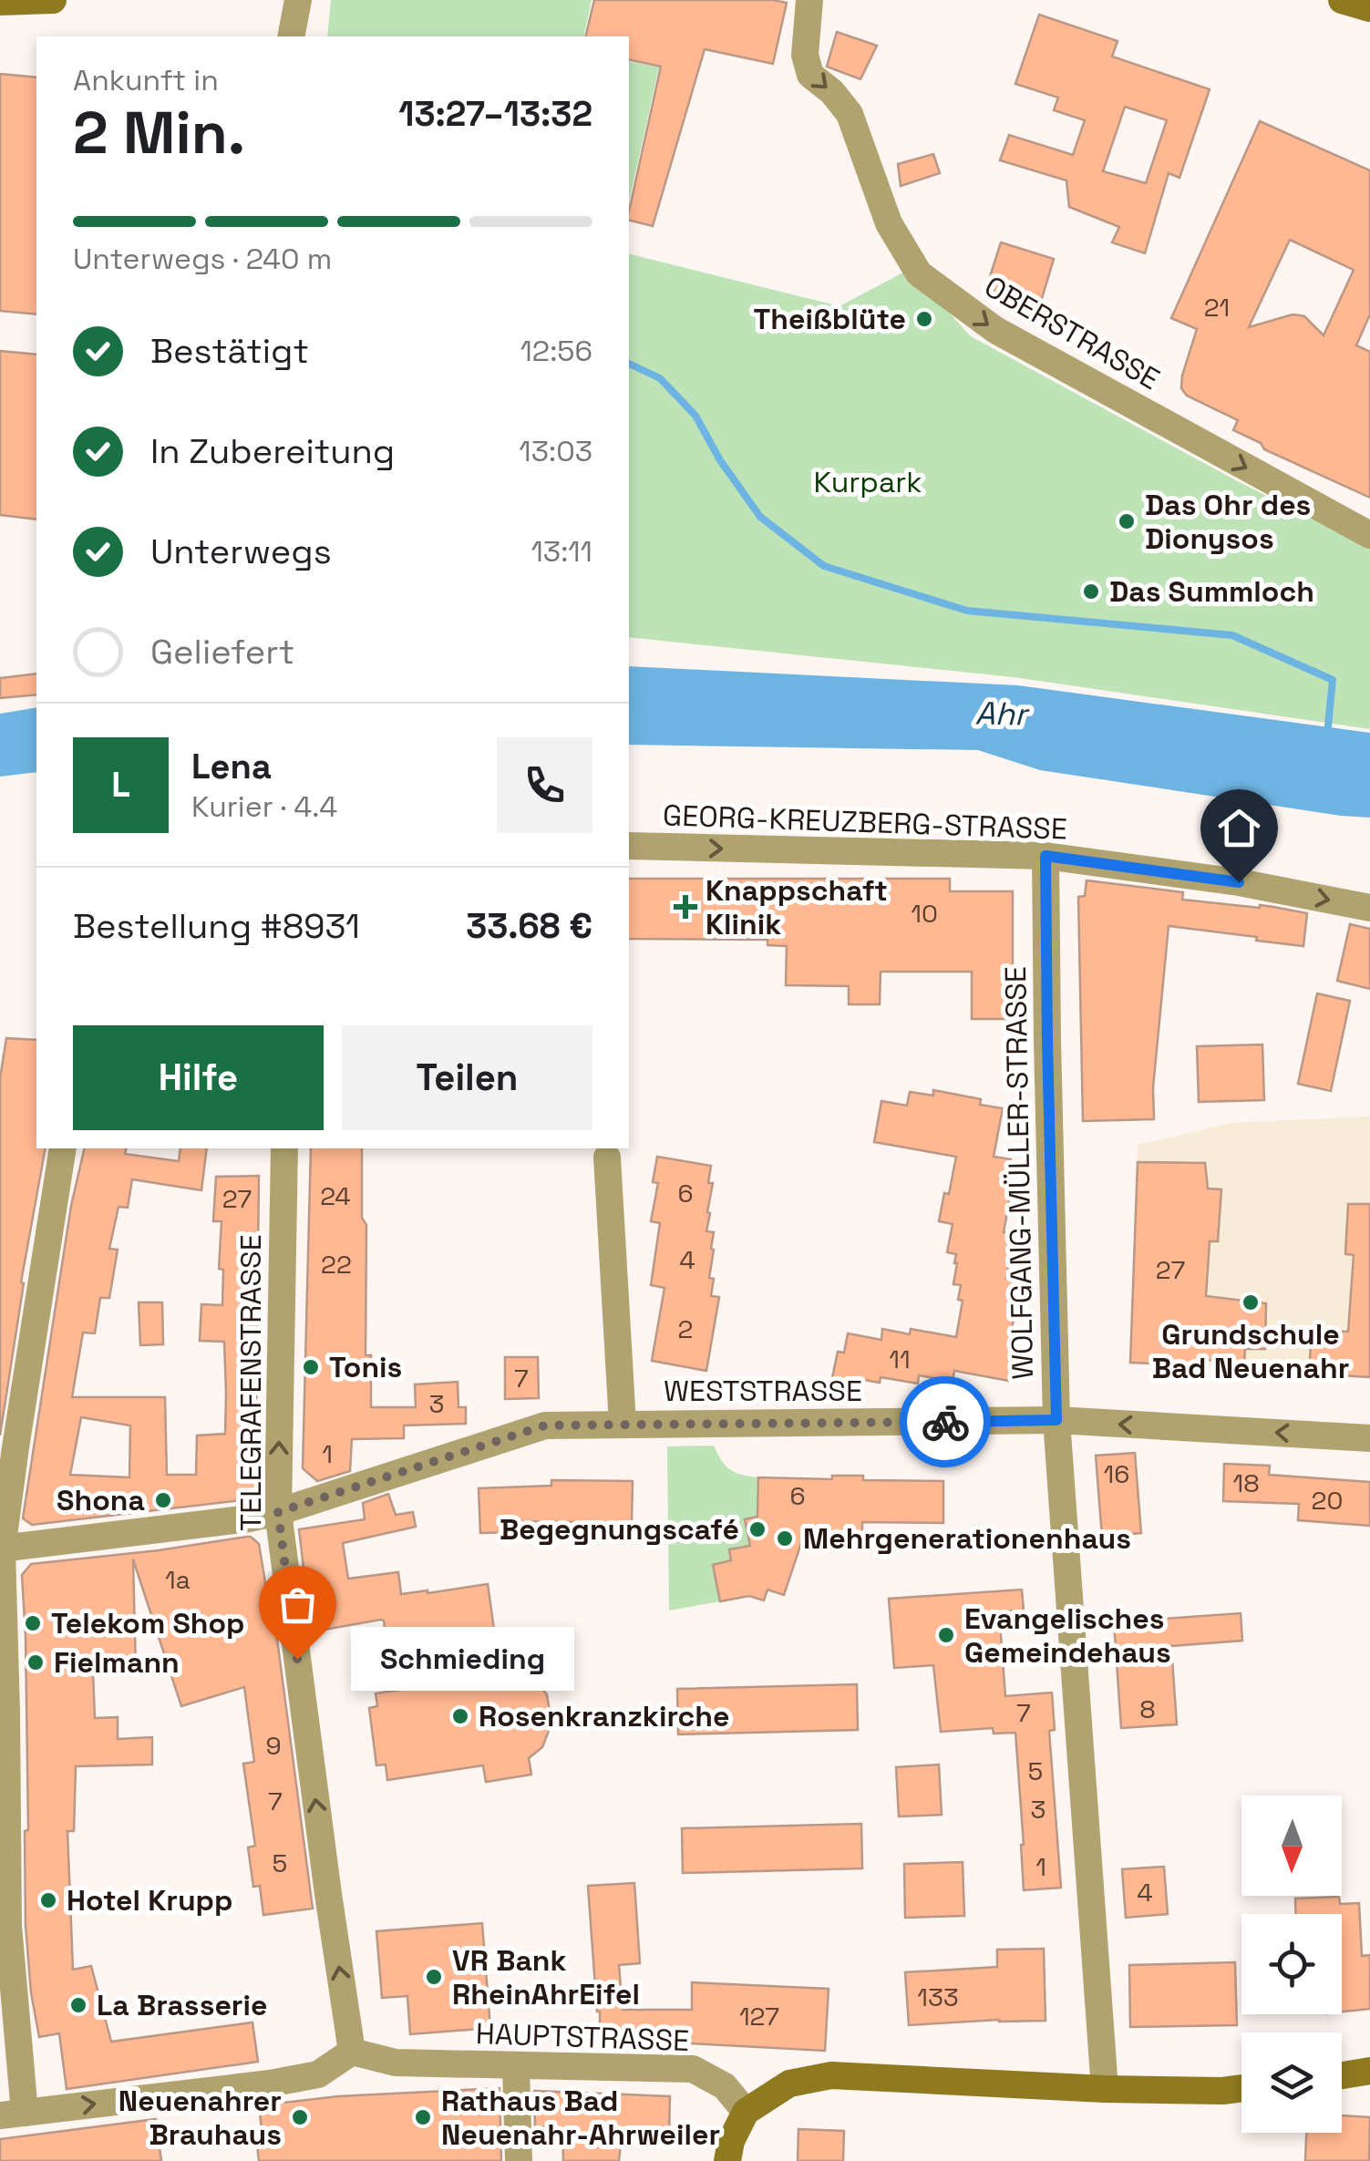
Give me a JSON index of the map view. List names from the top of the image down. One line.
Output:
{"streets":{"street":["OBERSTRASSE","GEORG-KREUZBERG-STRASSE","WOLFGANG-MÜLLER-STRASSE","TELEGRAFENSTRASSE","WESTSTRASSE","HAUPTSTRASSE"]},"crossings":[["GEORG-KREUZBERG-STRASSE","WOLFGANG-MÜLLER-STRASSE"],["WOLFGANG-MÜLLER-STRASSE","WESTSTRASSE"],["TELEGRAFENSTRASSE","WESTSTRASSE"],["TELEGRAFENSTRASSE","HAUPTSTRASSE"]],"one_way":["OBERSTRASSE","GEORG-KREUZBERG-STRASSE","TELEGRAFENSTRASSE"],"water":["Ahr"],"parks":["Kurpark"],"places":{"other":["Theißblüte","Das Ohr des Dionysos","Das Summloch","Grundschule Bad Neuenahr","Tonis","Shona","Begegnungscafé","Mehrgenerationenhaus","Telekom Shop","Evangelisches Gemeindehaus","Schmieding","Fielmann","Rosenkranzkirche","Hotel Krupp","VR Bank RheinAhrEifel","La Brasserie","Neuenahrer Brauhaus","Rathaus Bad Neuenahr-Ahrweiler"],"health":["Knappschaft Klinik"]},"house_numbers":["21","10","6","24","27","4","22","27","2","11","7","3","1","16","18","6","20","1a","8","7","9","5","7","3","5","1","4","133","127"],"north":"bottom","page":{"heading":["2 Min.","Ankunft in","13:27–13:32"],"panel":["Lena","Kurier · 4.4","Bestellung #8931","33.68 €"],"bar":"Unterwegs · 240 m","list":[["Bestätigt","12:56"],["In Zubereitung","13:03"],["Unterwegs","13:11"],"Geliefert"],"round":"L","buttons":["Hilfe","Teilen"],"bubble":"Schmieding"}}
